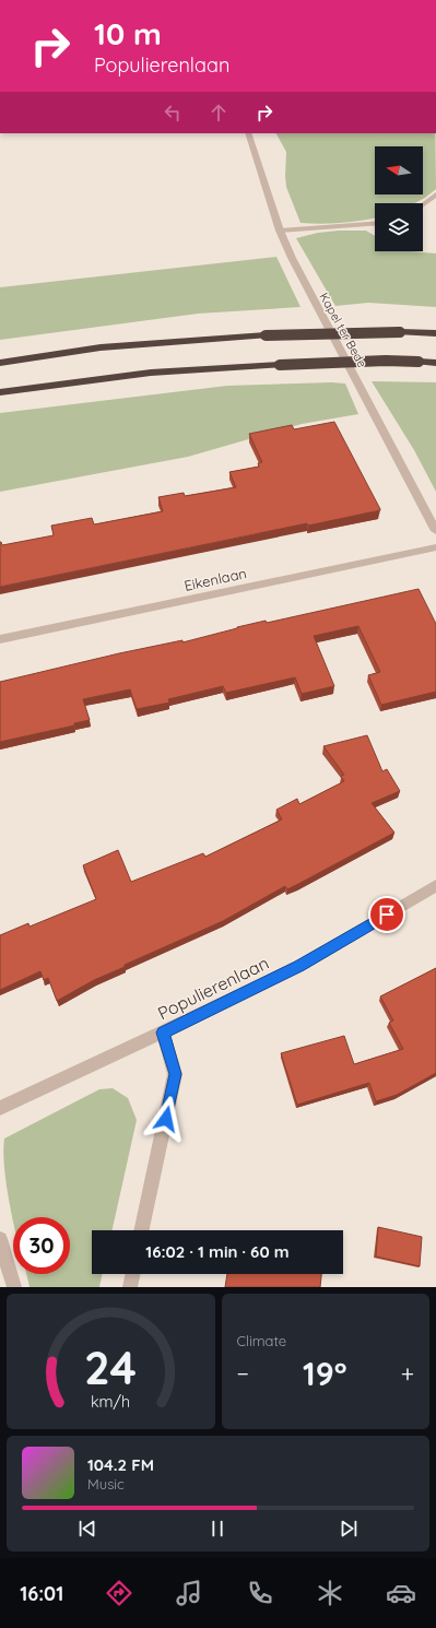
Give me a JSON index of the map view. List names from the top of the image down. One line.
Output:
{"streets":{"street":["Kapel ter Bede","Eikenlaan","Populierenlaan"]},"north":"left","page":{"turn":["10 m","Populierenlaan"],"limit":"30","trip":"16:02 · 1 min · 60 m","tile":"Climate","heat":["−","19°","+"],"song":["104.2 FM","Music"],"tabs":"16:01","gauge":["24","km/h"]}}
